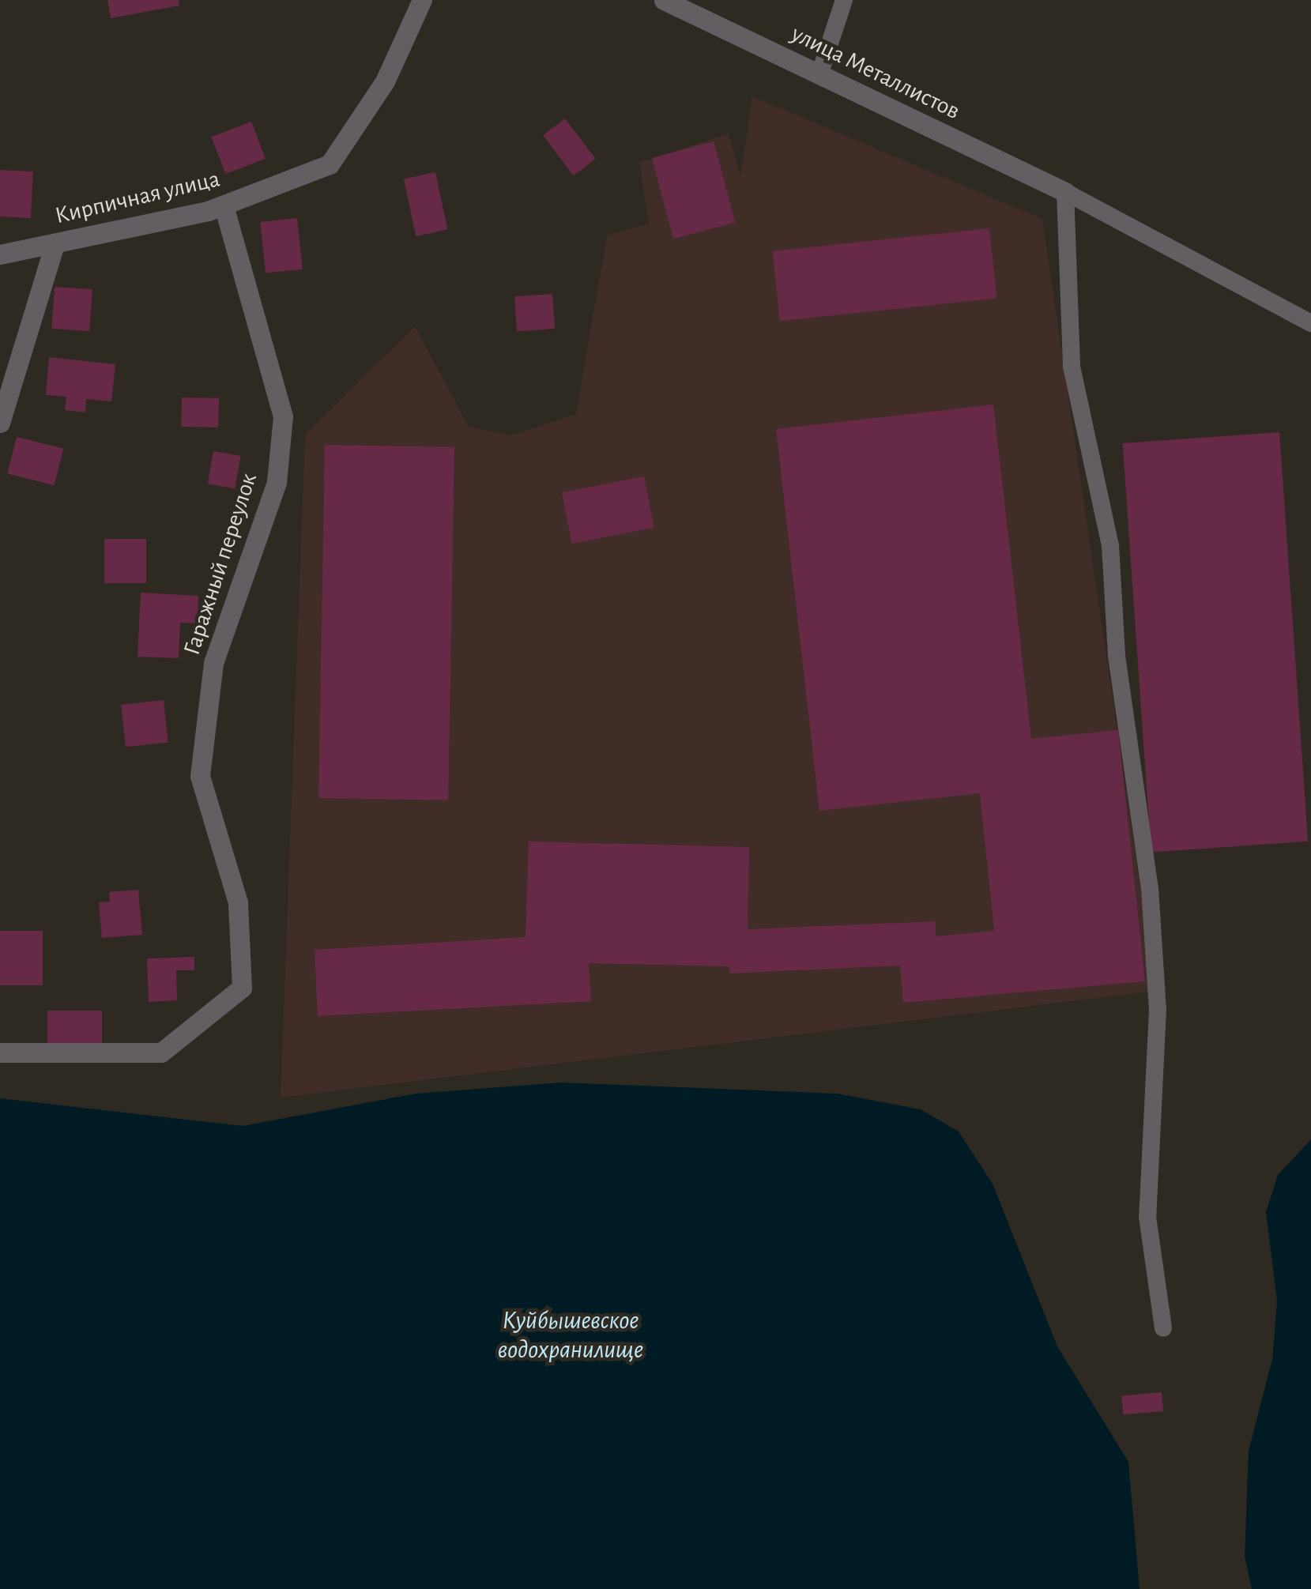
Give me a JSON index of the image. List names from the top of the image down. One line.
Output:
{"streets":{"street":["улица Металлистов","Кирпичная улица","Гаражный переулок"]},"crossings":[["Кирпичная улица","Гаражный переулок"]],"water":["Куйбышевское водохранилище"]}
